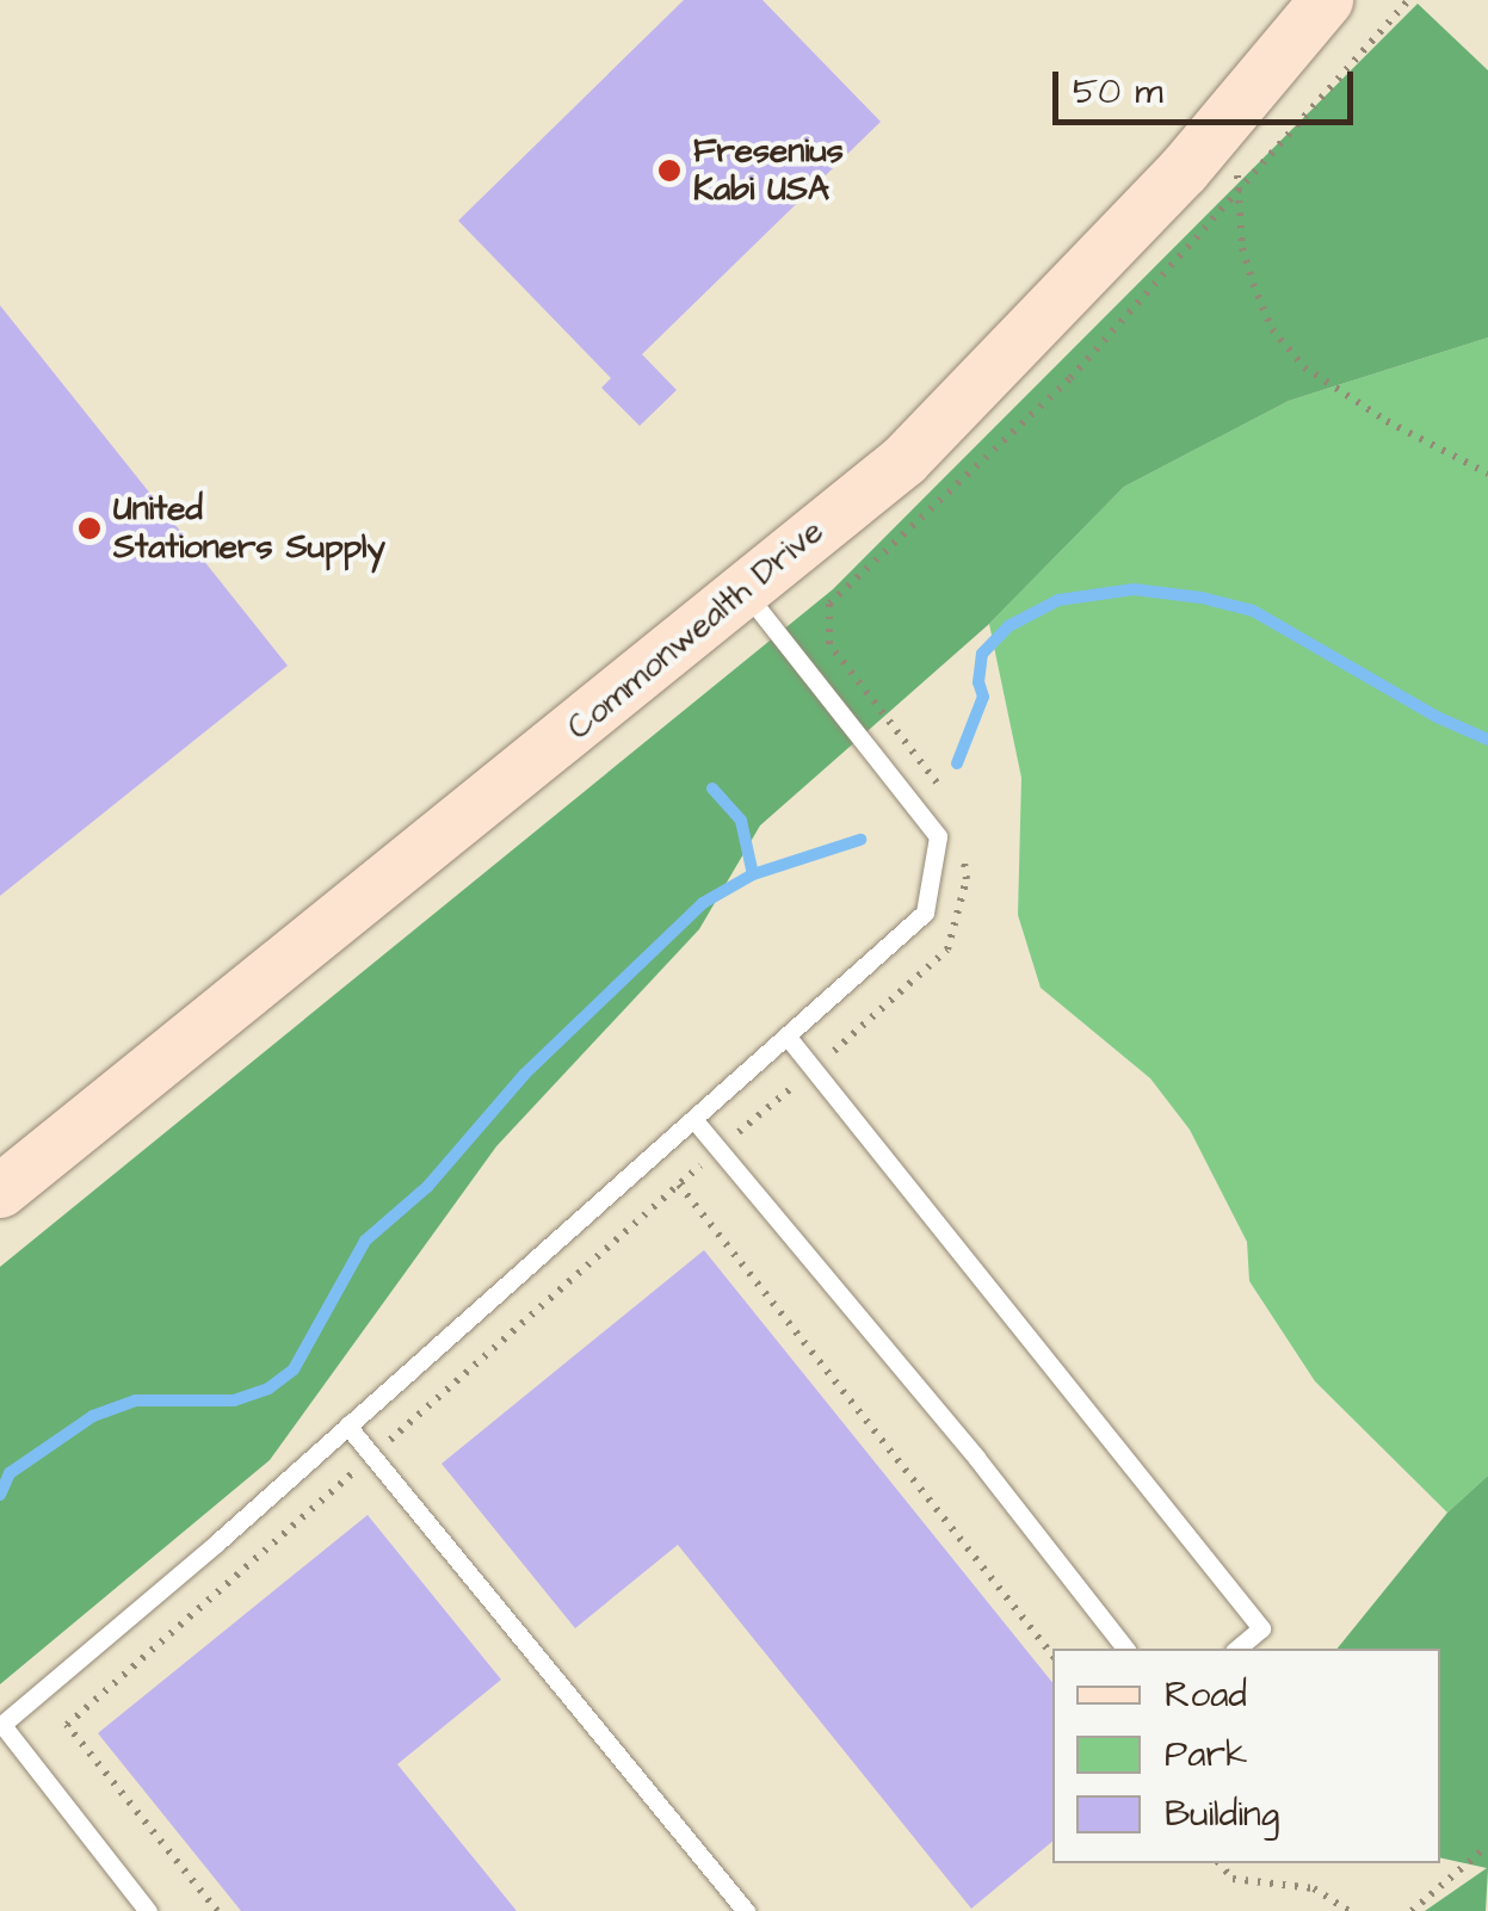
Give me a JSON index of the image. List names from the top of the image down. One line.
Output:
{"streets":{"street":["Commonwealth Drive"]},"places":["Fresenius Kabi USA","United Stationers Supply"],"legend":["Road","Park","Building"],"scale_bar":"50 m"}
